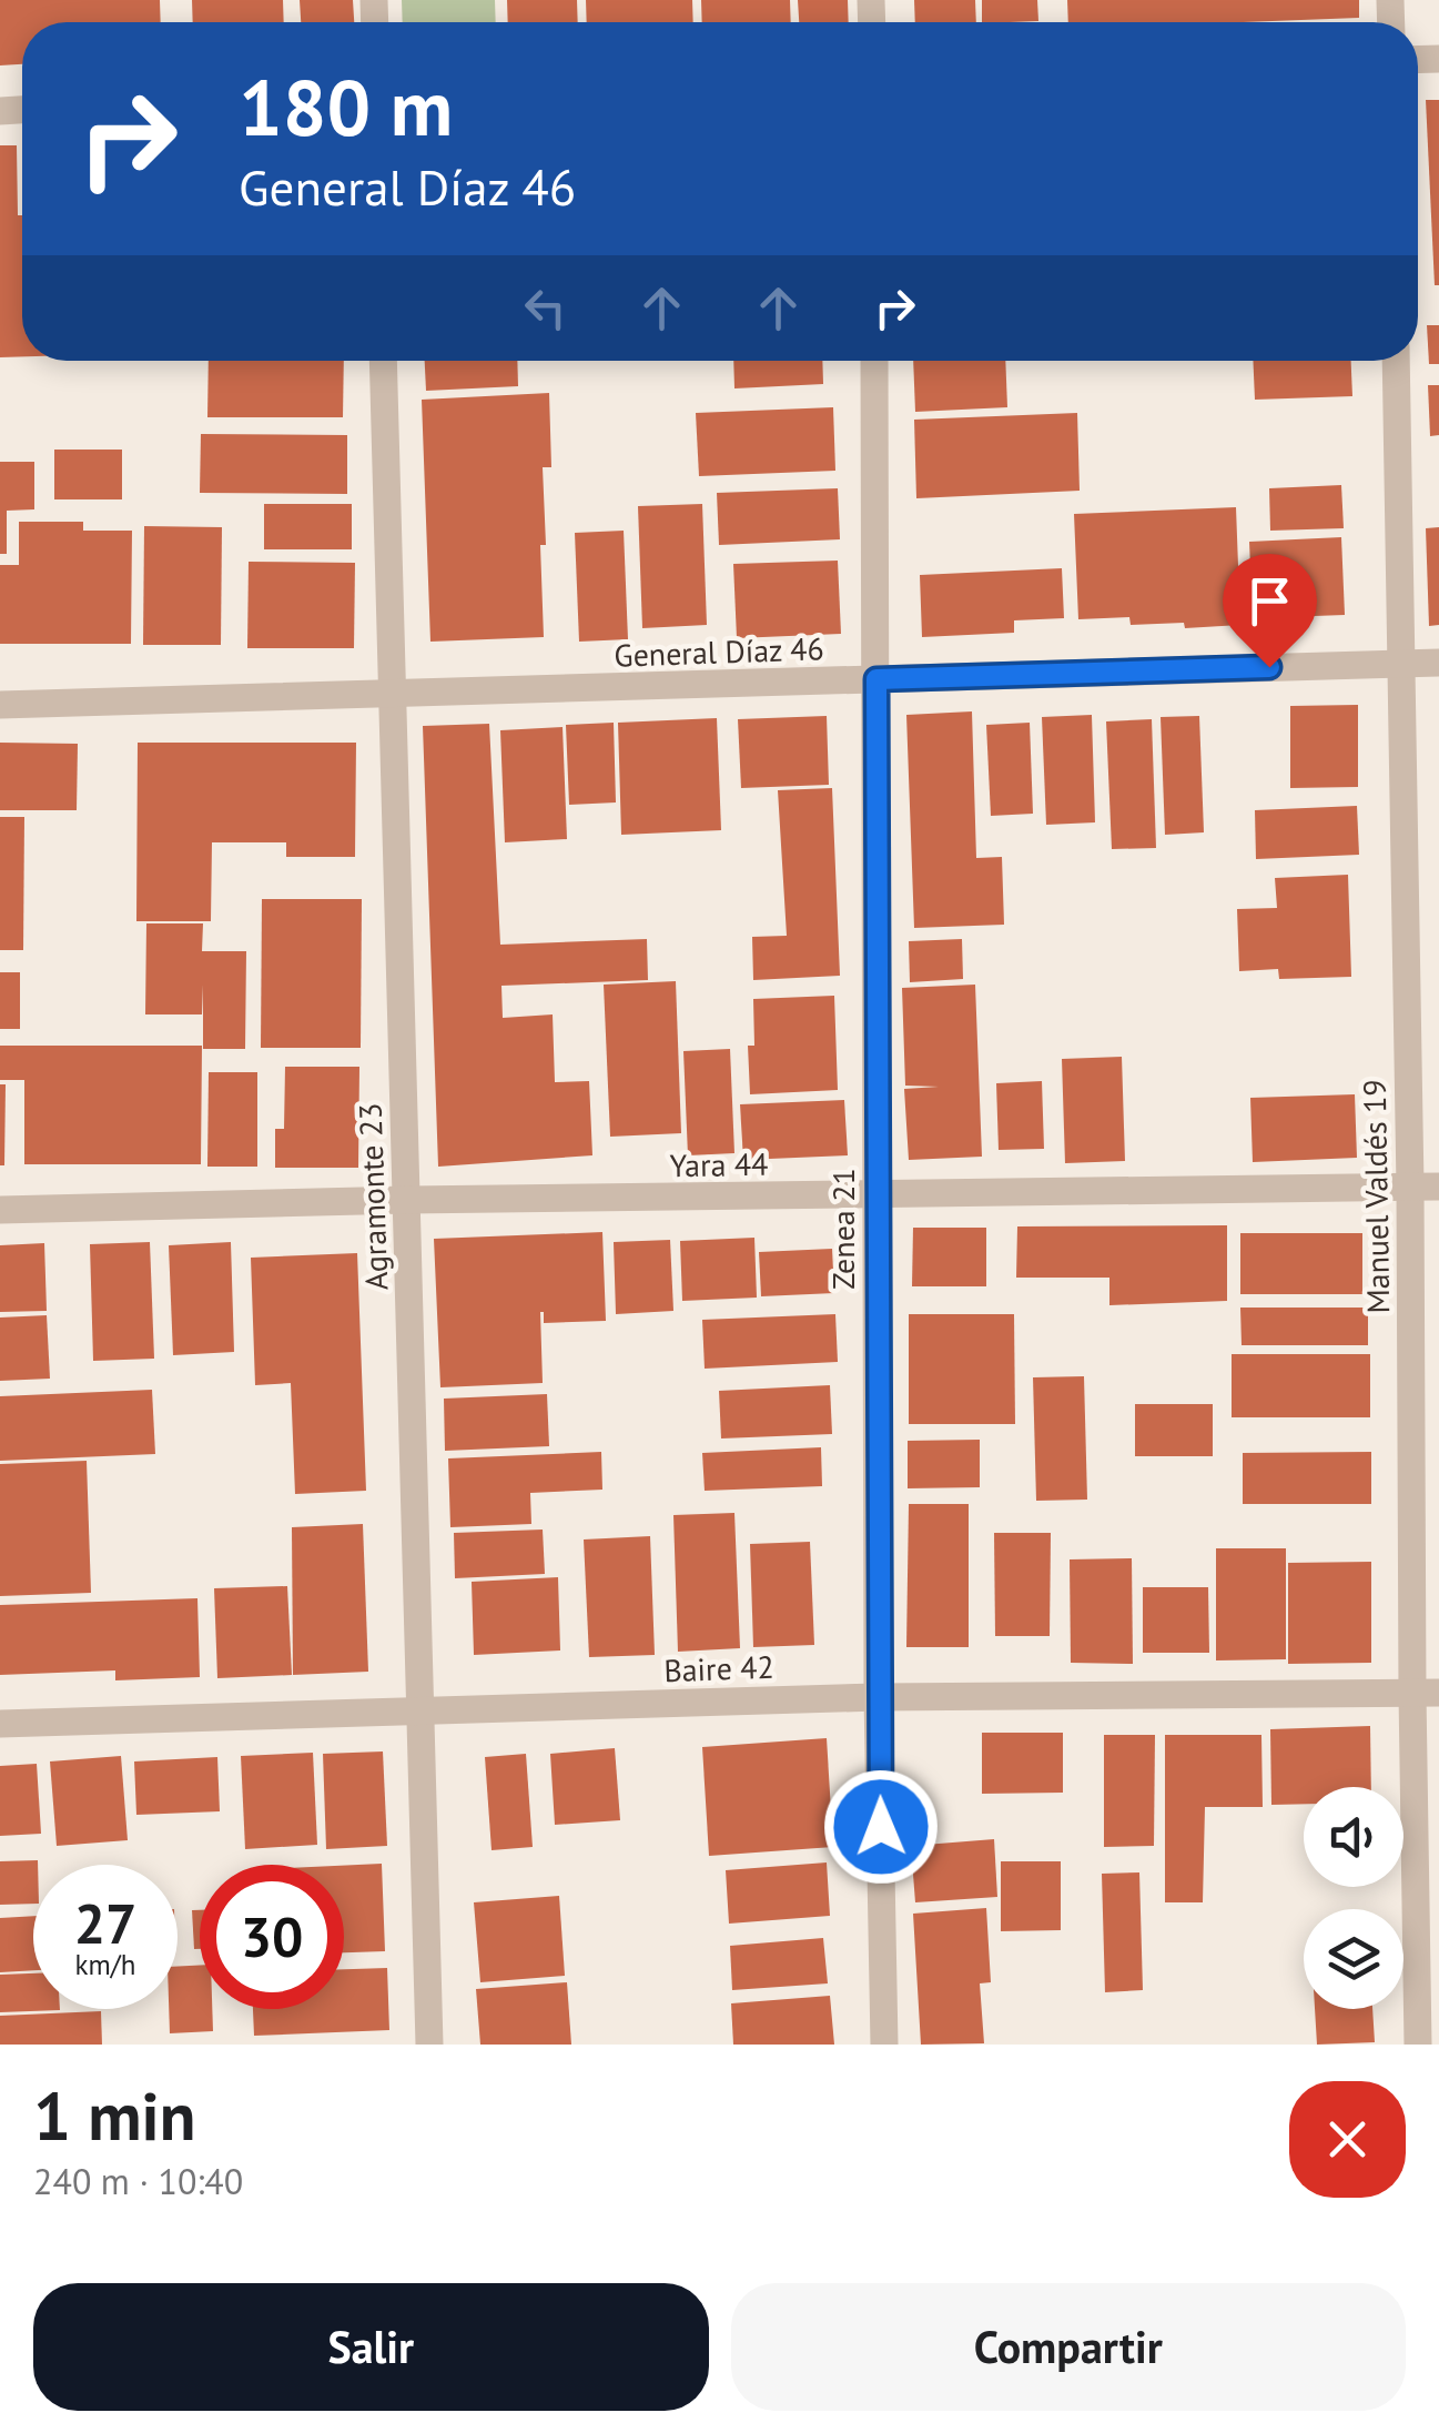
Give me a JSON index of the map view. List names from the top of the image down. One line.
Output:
{"streets":{"street":["General Díaz 46","Yara 44","Agramonte 23","Manuel Valdés 19","Zenea 21","Baire 42"]},"crossings":[["General Díaz 46","Agramonte 23"],["General Díaz 46","Manuel Valdés 19"],["General Díaz 46","Zenea 21"],["Yara 44","Agramonte 23"],["Yara 44","Manuel Valdés 19"],["Yara 44","Zenea 21"],["Agramonte 23","Baire 42"],["Manuel Valdés 19","Baire 42"],["Zenea 21","Baire 42"]],"page":{"turn":["180 m","General Díaz 46"],"speed":"27 km/h","limit":"30","heading":["1 min","240 m · 10:40"],"buttons":["Salir","Compartir"]}}
